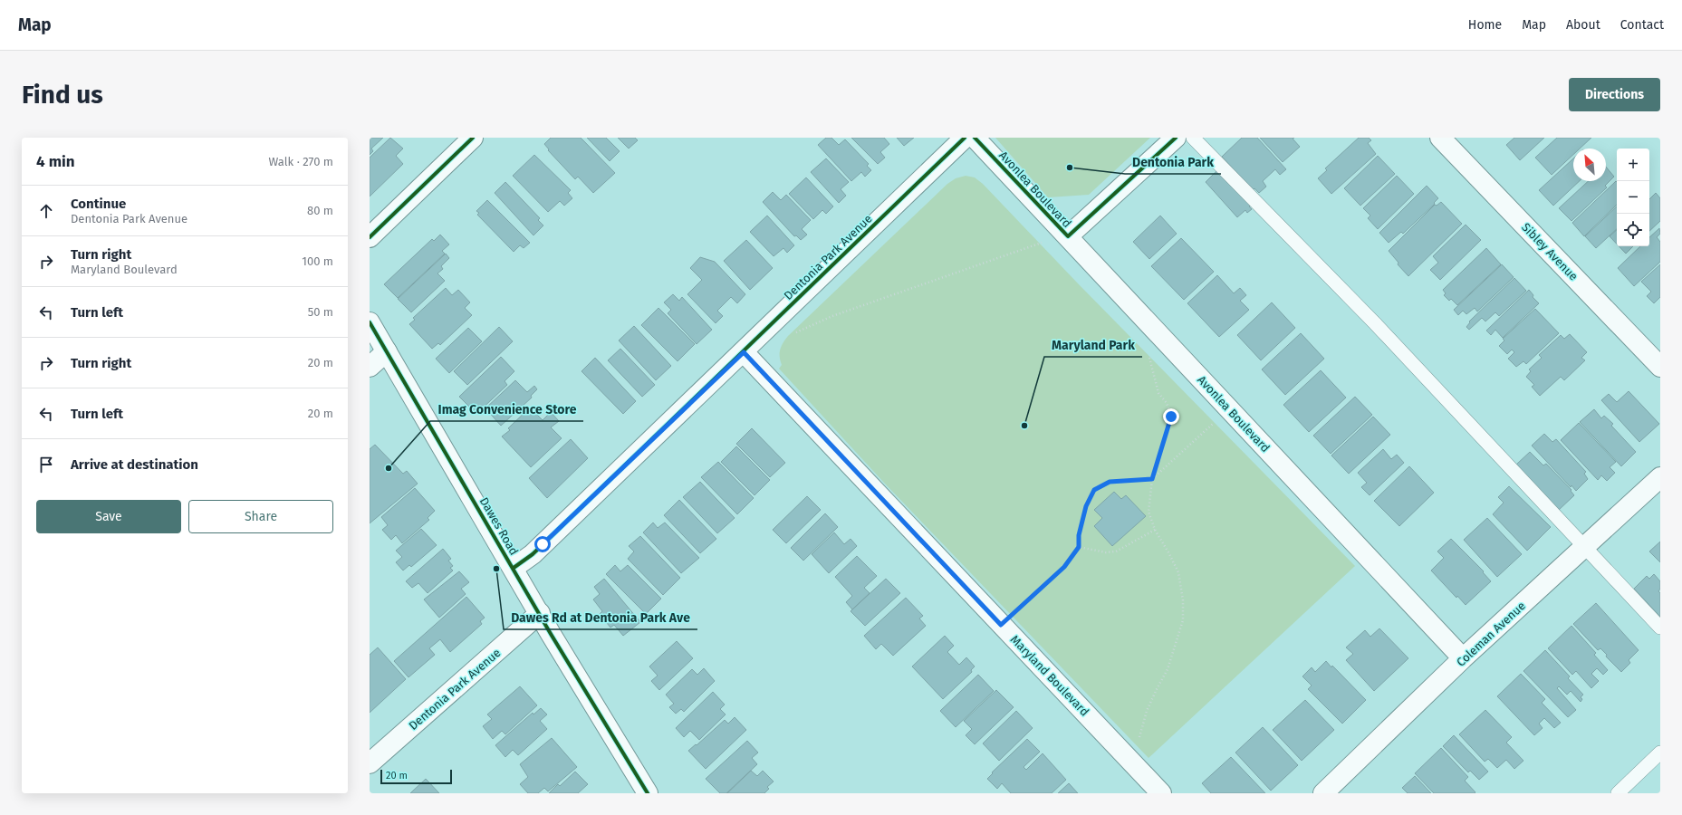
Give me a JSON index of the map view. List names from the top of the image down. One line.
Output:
{"streets":{"street":["Avonlea Boulevard","Sibley Avenue","Dentonia Park Avenue","Dawes Road","Coleman Avenue","Maryland Boulevard"]},"crossings":[["Avonlea Boulevard","Coleman Avenue"],["Dentonia Park Avenue","Dawes Road"],["Dentonia Park Avenue","Maryland Boulevard"]],"places":["Dentonia Park","Maryland Park","Imag Convenience Store","Dawes Rd at Dentonia Park Ave"],"scale_bar":"20 m","north":"top left","page":{"header":"Map","nav":["Home","Map","About","Contact"],"buttons":["Directions",["Save","Share"]],"title":"Find us","heading":["4 min","Walk · 270 m"],"map_buttons":["+","−"],"list":[["Continue","Dentonia Park Avenue","80 m"],["Turn right","Maryland Boulevard","100 m"],["Turn left","50 m"],["Turn right","20 m"],["Turn left","20 m"],"Arrive at destination"],"scale":"20 m"}}
